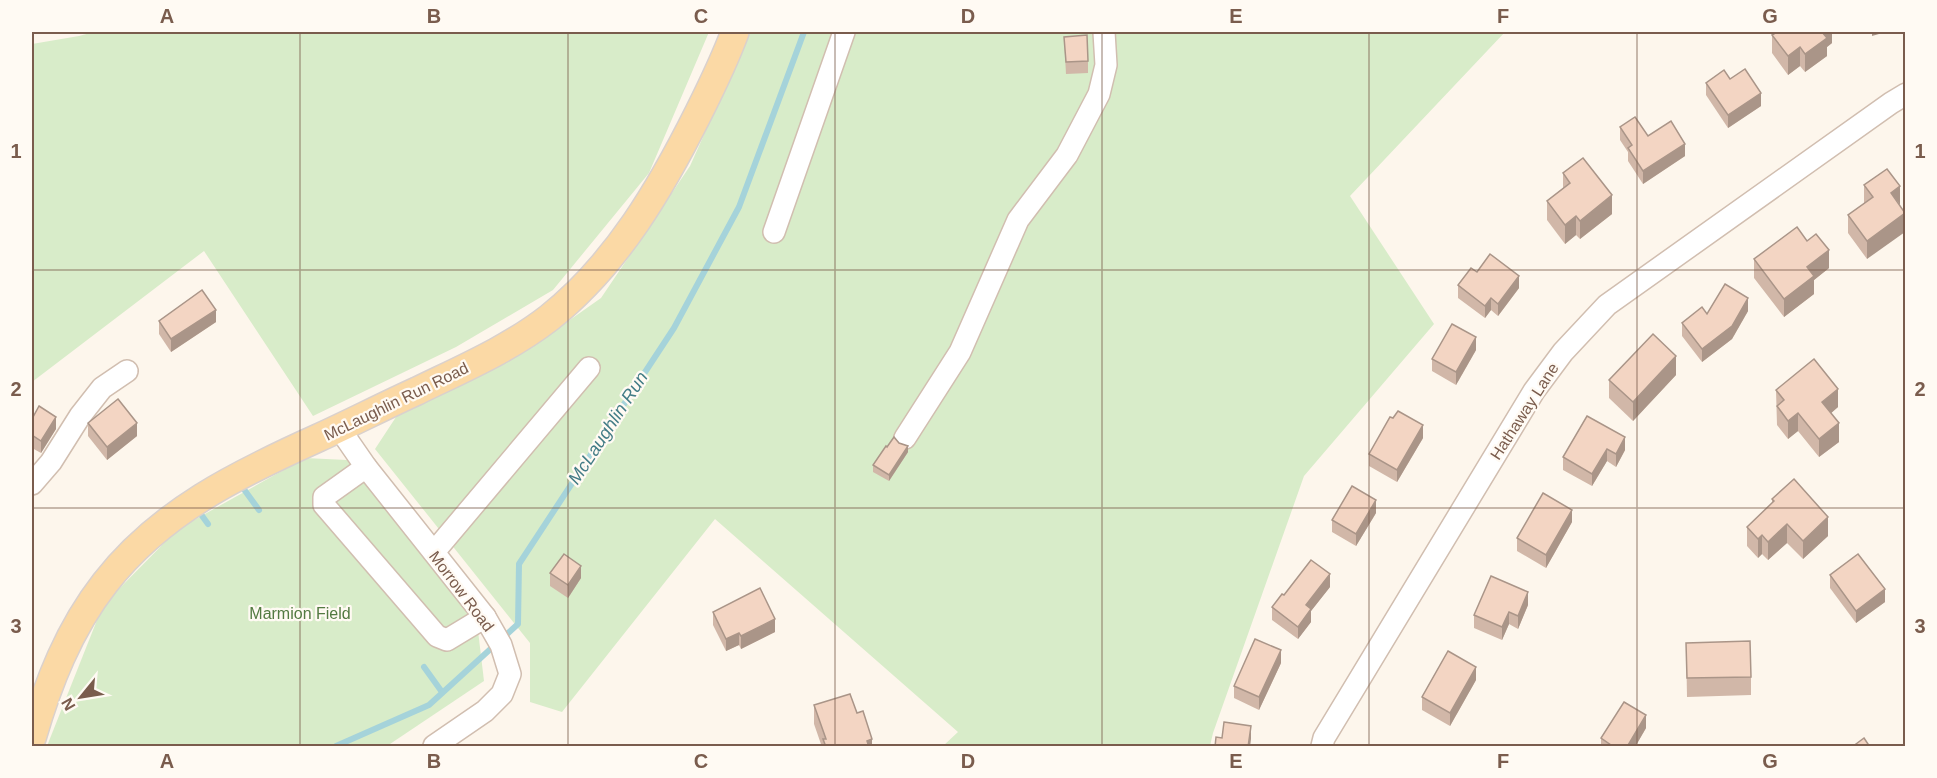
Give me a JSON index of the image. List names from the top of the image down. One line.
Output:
{"streets":{"main road":["McLaughlin Run Road"],"street":["Hathaway Lane","Morrow Road"]},"crossings":[["McLaughlin Run Road","Morrow Road"]],"water":["McLaughlin Run"],"parks":["Marmion Field"],"north":"bottom left","grid":{"columns":["A","B","C","D","E","F","G"],"rows":["1","2","3"]}}
